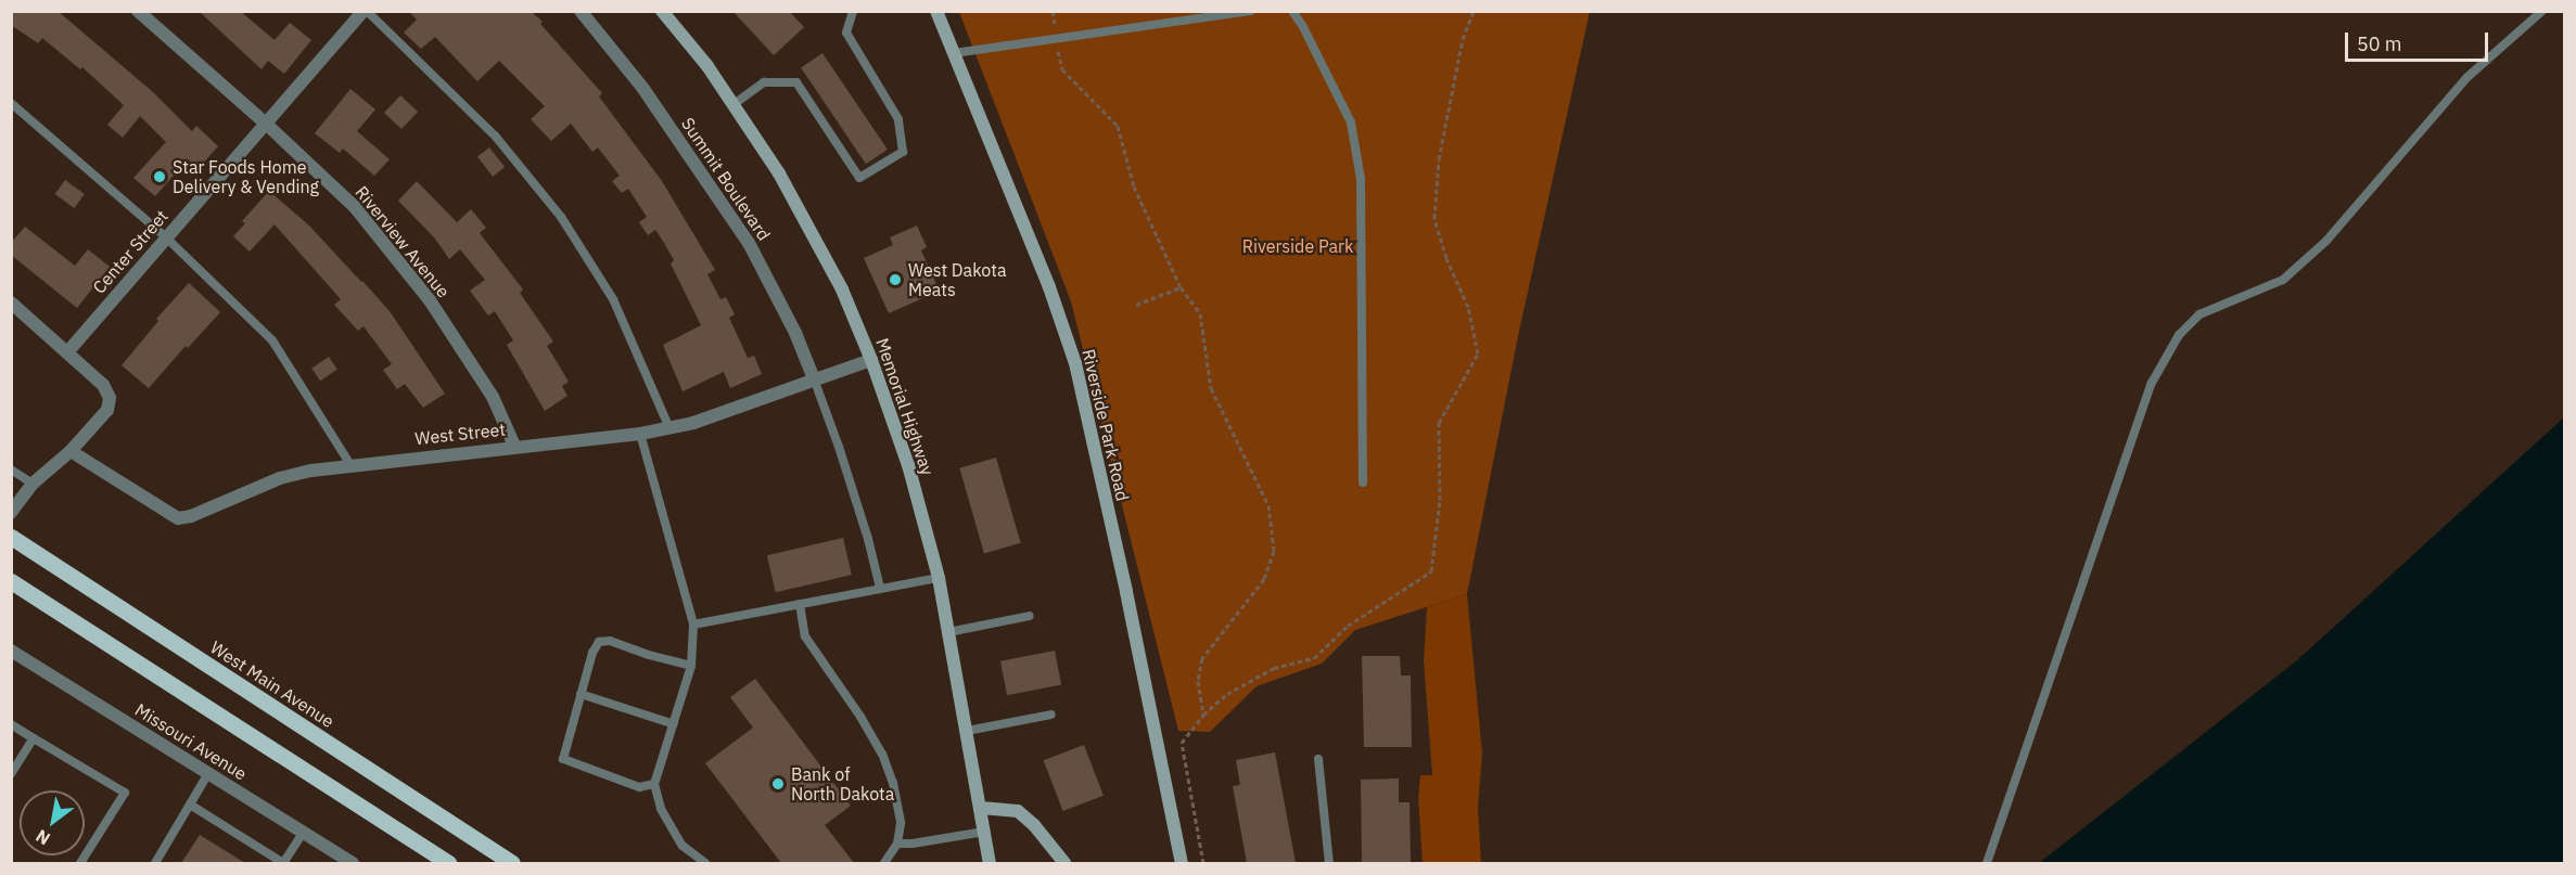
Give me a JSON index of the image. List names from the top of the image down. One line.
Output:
{"streets":{"main road":["Memorial Highway","Riverside Park Road","West Main Avenue"],"street":["Summit Boulevard","Riverview Avenue","Center Street","West Street","Missouri Avenue"]},"crossings":[["Summit Boulevard","West Street"],["Riverview Avenue","Center Street"],["Riverview Avenue","West Street"],["Memorial Highway","West Street"]],"parks":["Riverside Park"],"places":["Star Foods Home Delivery & Vending","West Dakota Meats","Bank of North Dakota"],"scale_bar":"50 m","north":"bottom left"}
